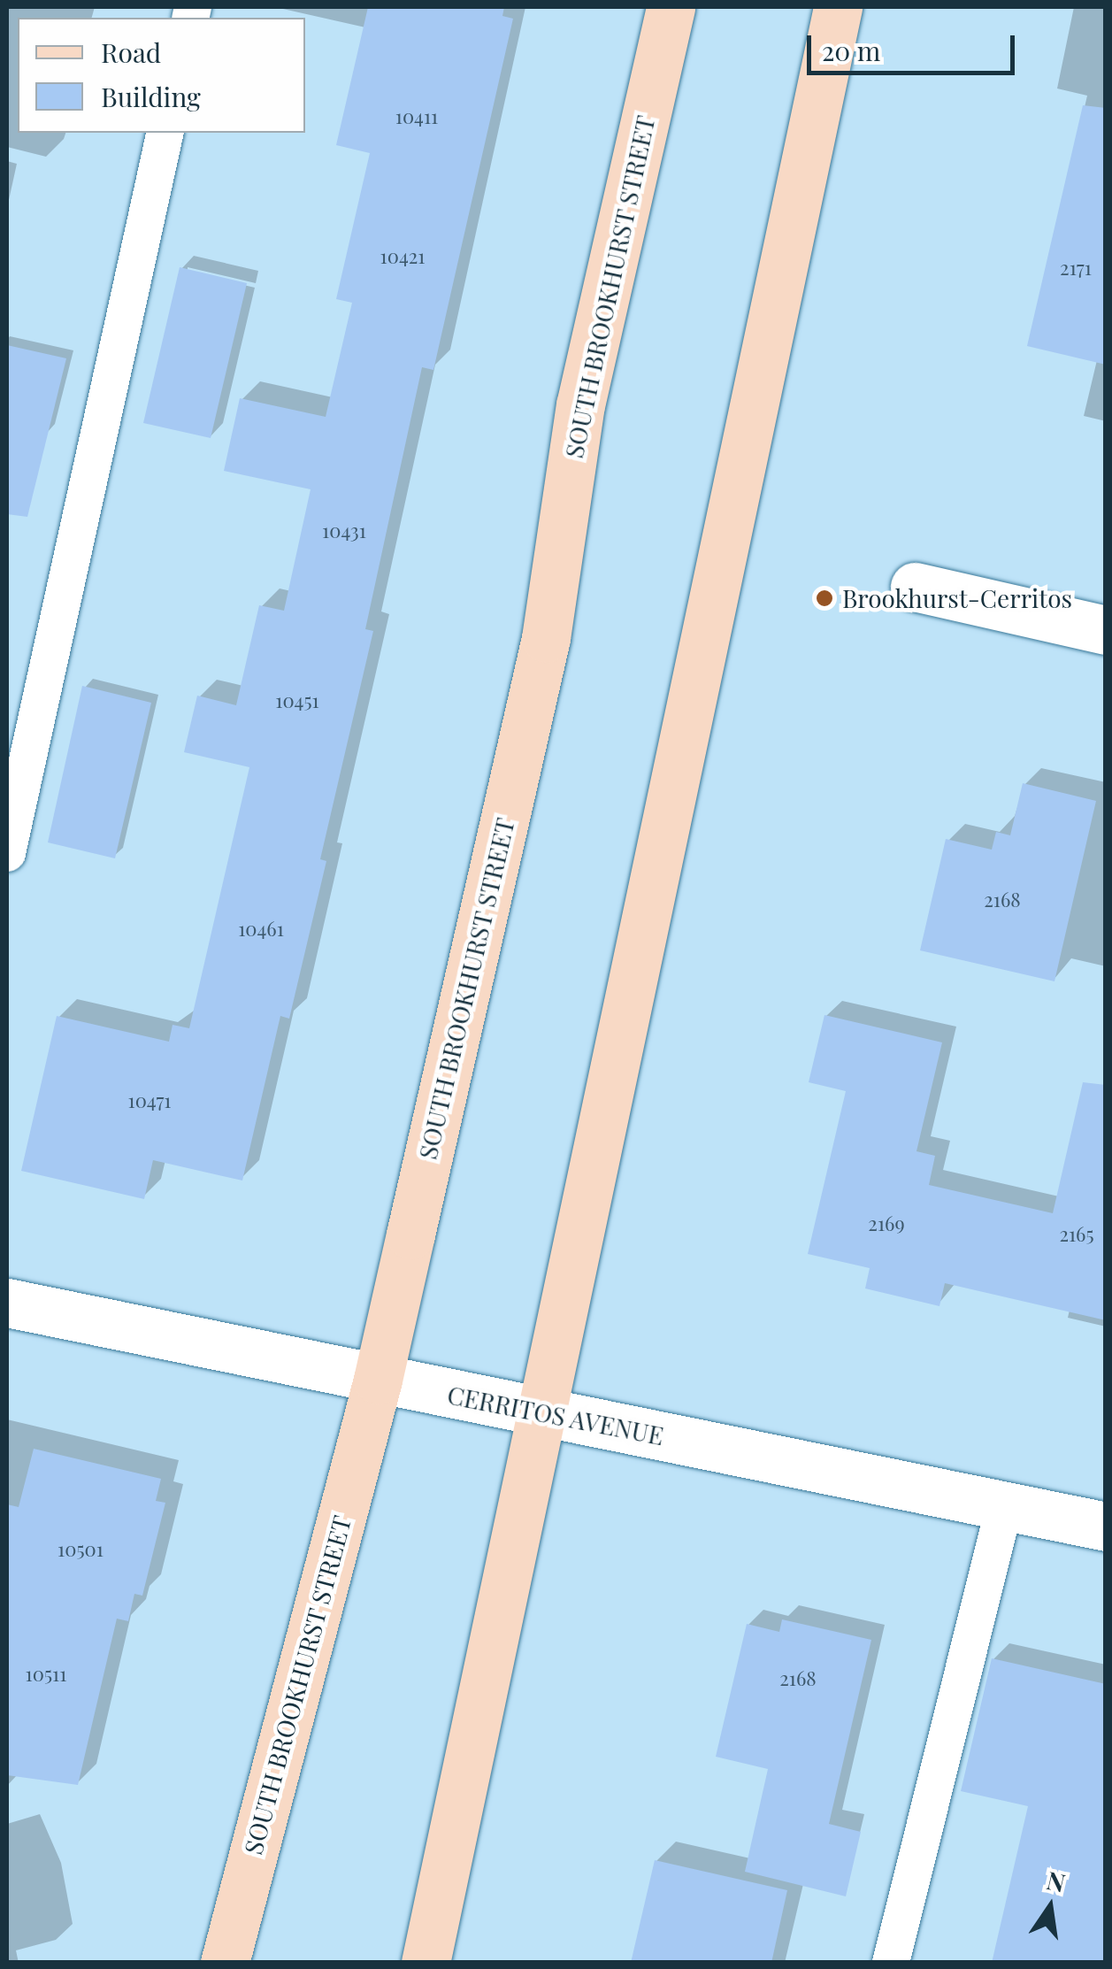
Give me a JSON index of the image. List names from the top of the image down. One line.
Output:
{"streets":{"main road":["SOUTH BROOKHURST STREET"],"street":["CERRITOS AVENUE"]},"crossings":[["SOUTH BROOKHURST STREET","CERRITOS AVENUE"]],"places":["Brookhurst-Cerritos"],"house_numbers":["10411","10421","2171","10431","10451","2168","10461","10471","2169","2165","10501","10511","2168"],"legend":["Road","Building"],"scale_bar":"20 m","north":"top"}
